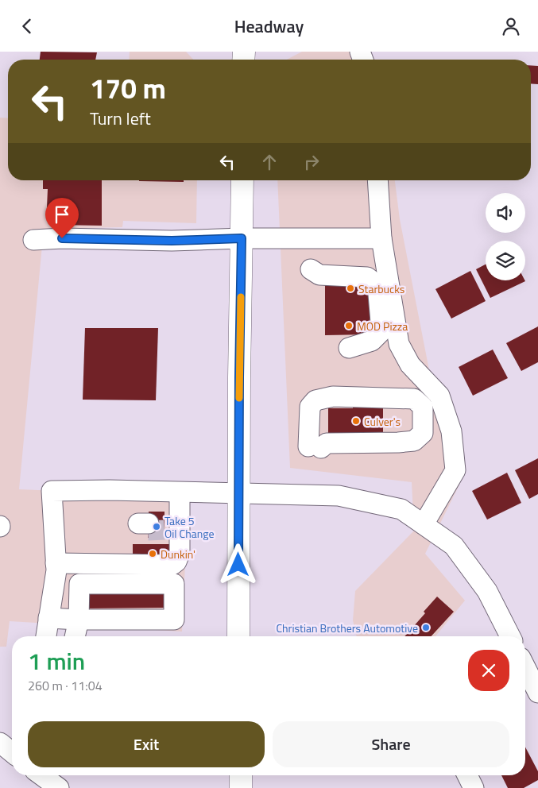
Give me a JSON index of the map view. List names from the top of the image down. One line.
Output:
{"places":["Starbucks","MOD Pizza","Culver's","Take 5 Oil Change","Dunkin'","Christian Brothers Automotive"],"page":{"header":"Headway","turn":["170 m","Turn left"],"heading":["1 min","260 m · 11:04"],"buttons":["Exit","Share"]}}
